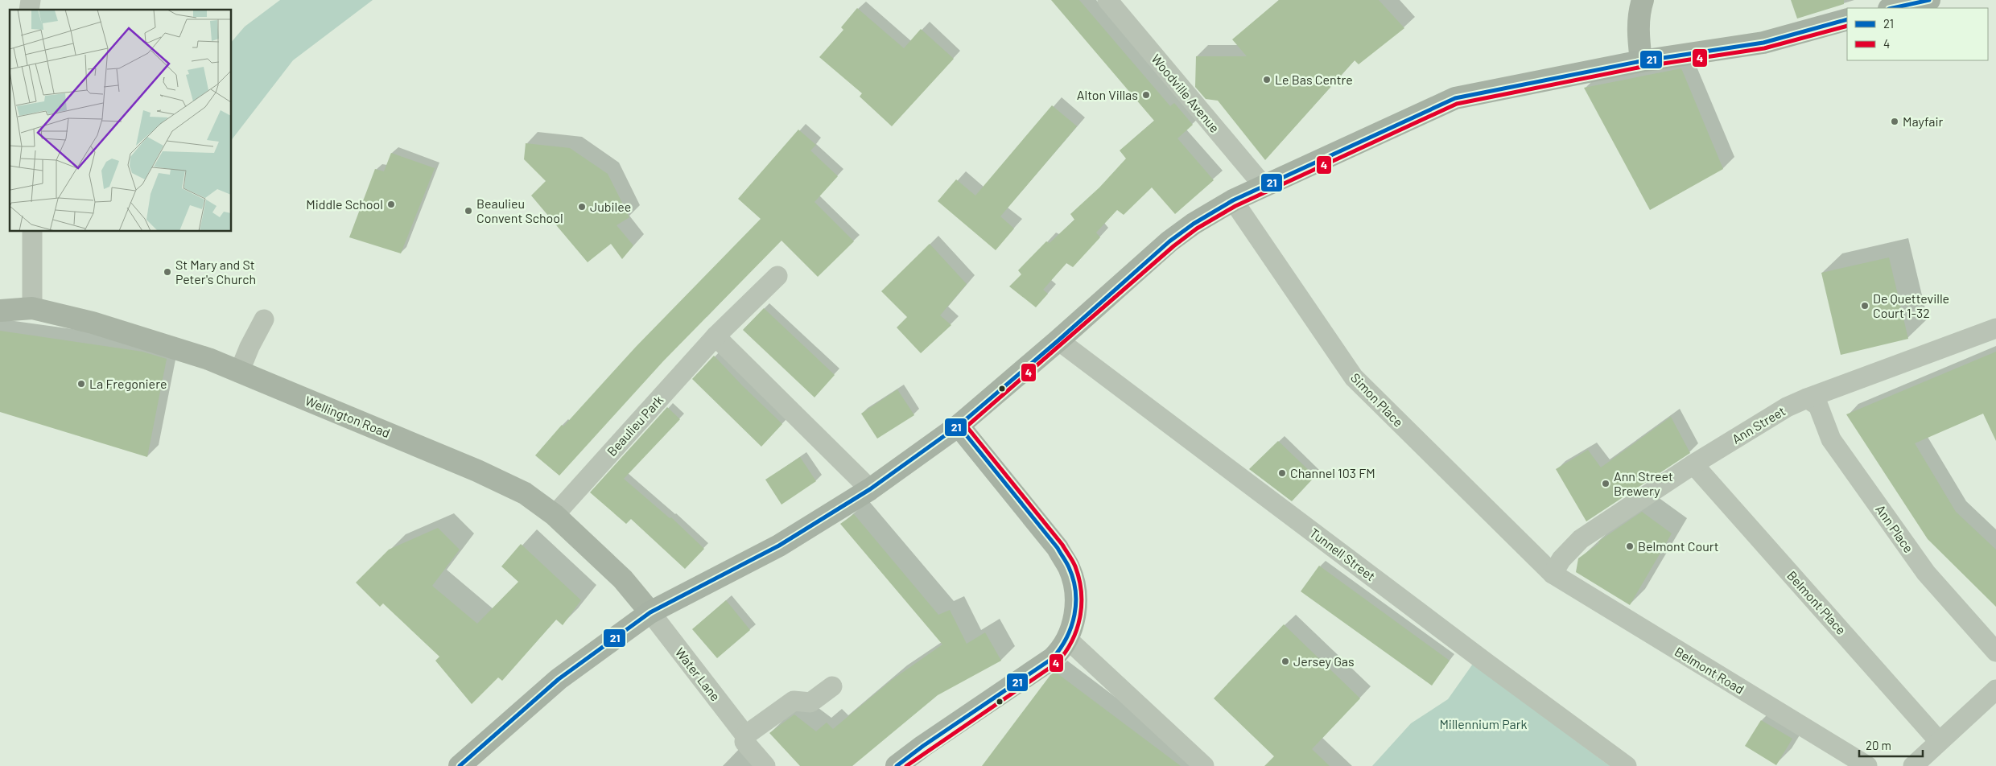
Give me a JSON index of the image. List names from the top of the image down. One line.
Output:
{"streets":{"main road":["Wellington Road"],"street":["Woodville Avenue","Simon Place","Ann Street","Beaulieu Park","Ann Place","Tunnell Street","Belmont Place","Belmont Road","Water Lane"]},"crossings":[["Simon Place","Ann Street"],["Simon Place","Belmont Road"],["Wellington Road","Beaulieu Park"],["Wellington Road","Water Lane"],["Ann Street","Ann Place"],["Ann Street","Belmont Place"],["Ann Street","Belmont Road"]],"parks":["Millennium Park"],"places":["Le Bas Centre","Alton Villas","Mayfair","Middle School","Jubilee","Beaulieu Convent School","St Mary and St Peter's Church","De Quetteville Court 1-32","La Fregoniere","Channel 103 FM","Ann Street Brewery","Belmont Court","Jersey Gas"],"lines":["transit line 21","transit line 4"],"legend":["21","4"],"scale_bar":"20 m"}
